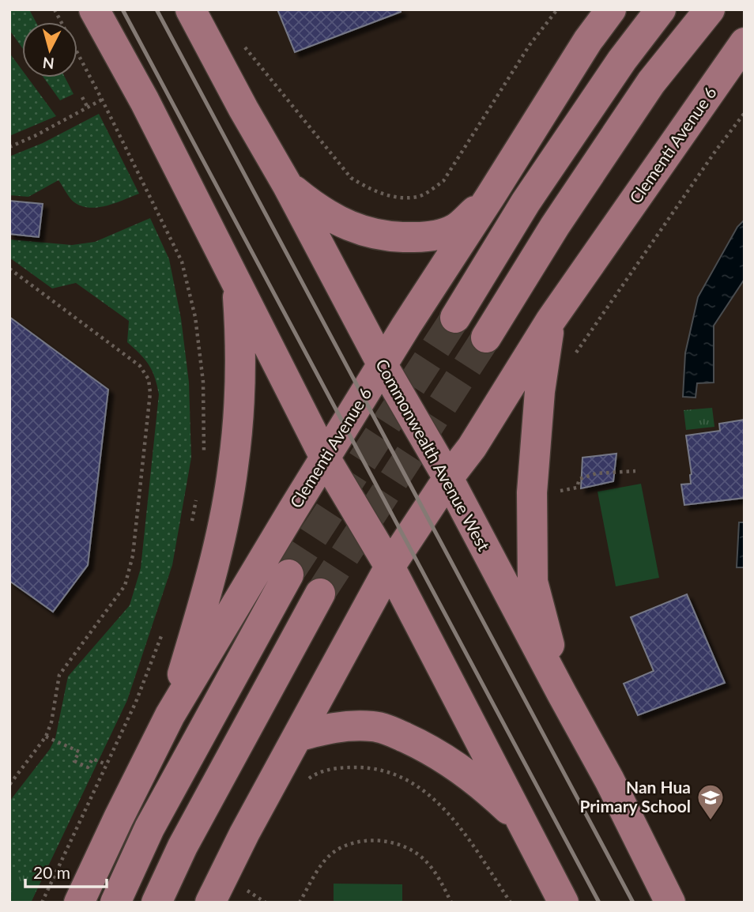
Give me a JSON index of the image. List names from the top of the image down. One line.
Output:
{"streets":{"main road":["Clementi Avenue 6","Commonwealth Avenue West"]},"crossings":[["Clementi Avenue 6","Commonwealth Avenue West"]],"places":{"school or university":["Nan Hua Primary School"]},"scale_bar":"20 m","north":"bottom"}
